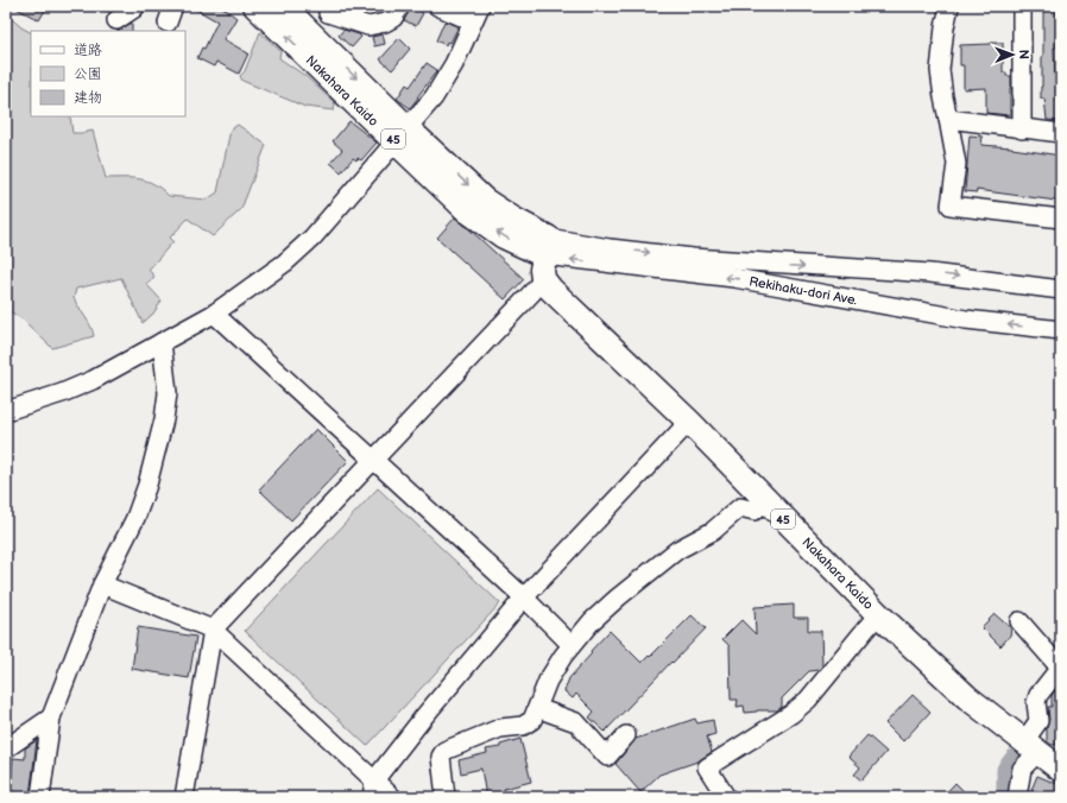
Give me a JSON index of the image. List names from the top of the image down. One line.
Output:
{"streets":{"main road":["Nakahara Kaido","45"],"street":["Rekihaku-dori Ave."]},"crossings":[["Nakahara Kaido","Rekihaku-dori Ave."]],"legend":["道路","公園","建物"],"north":"right"}
